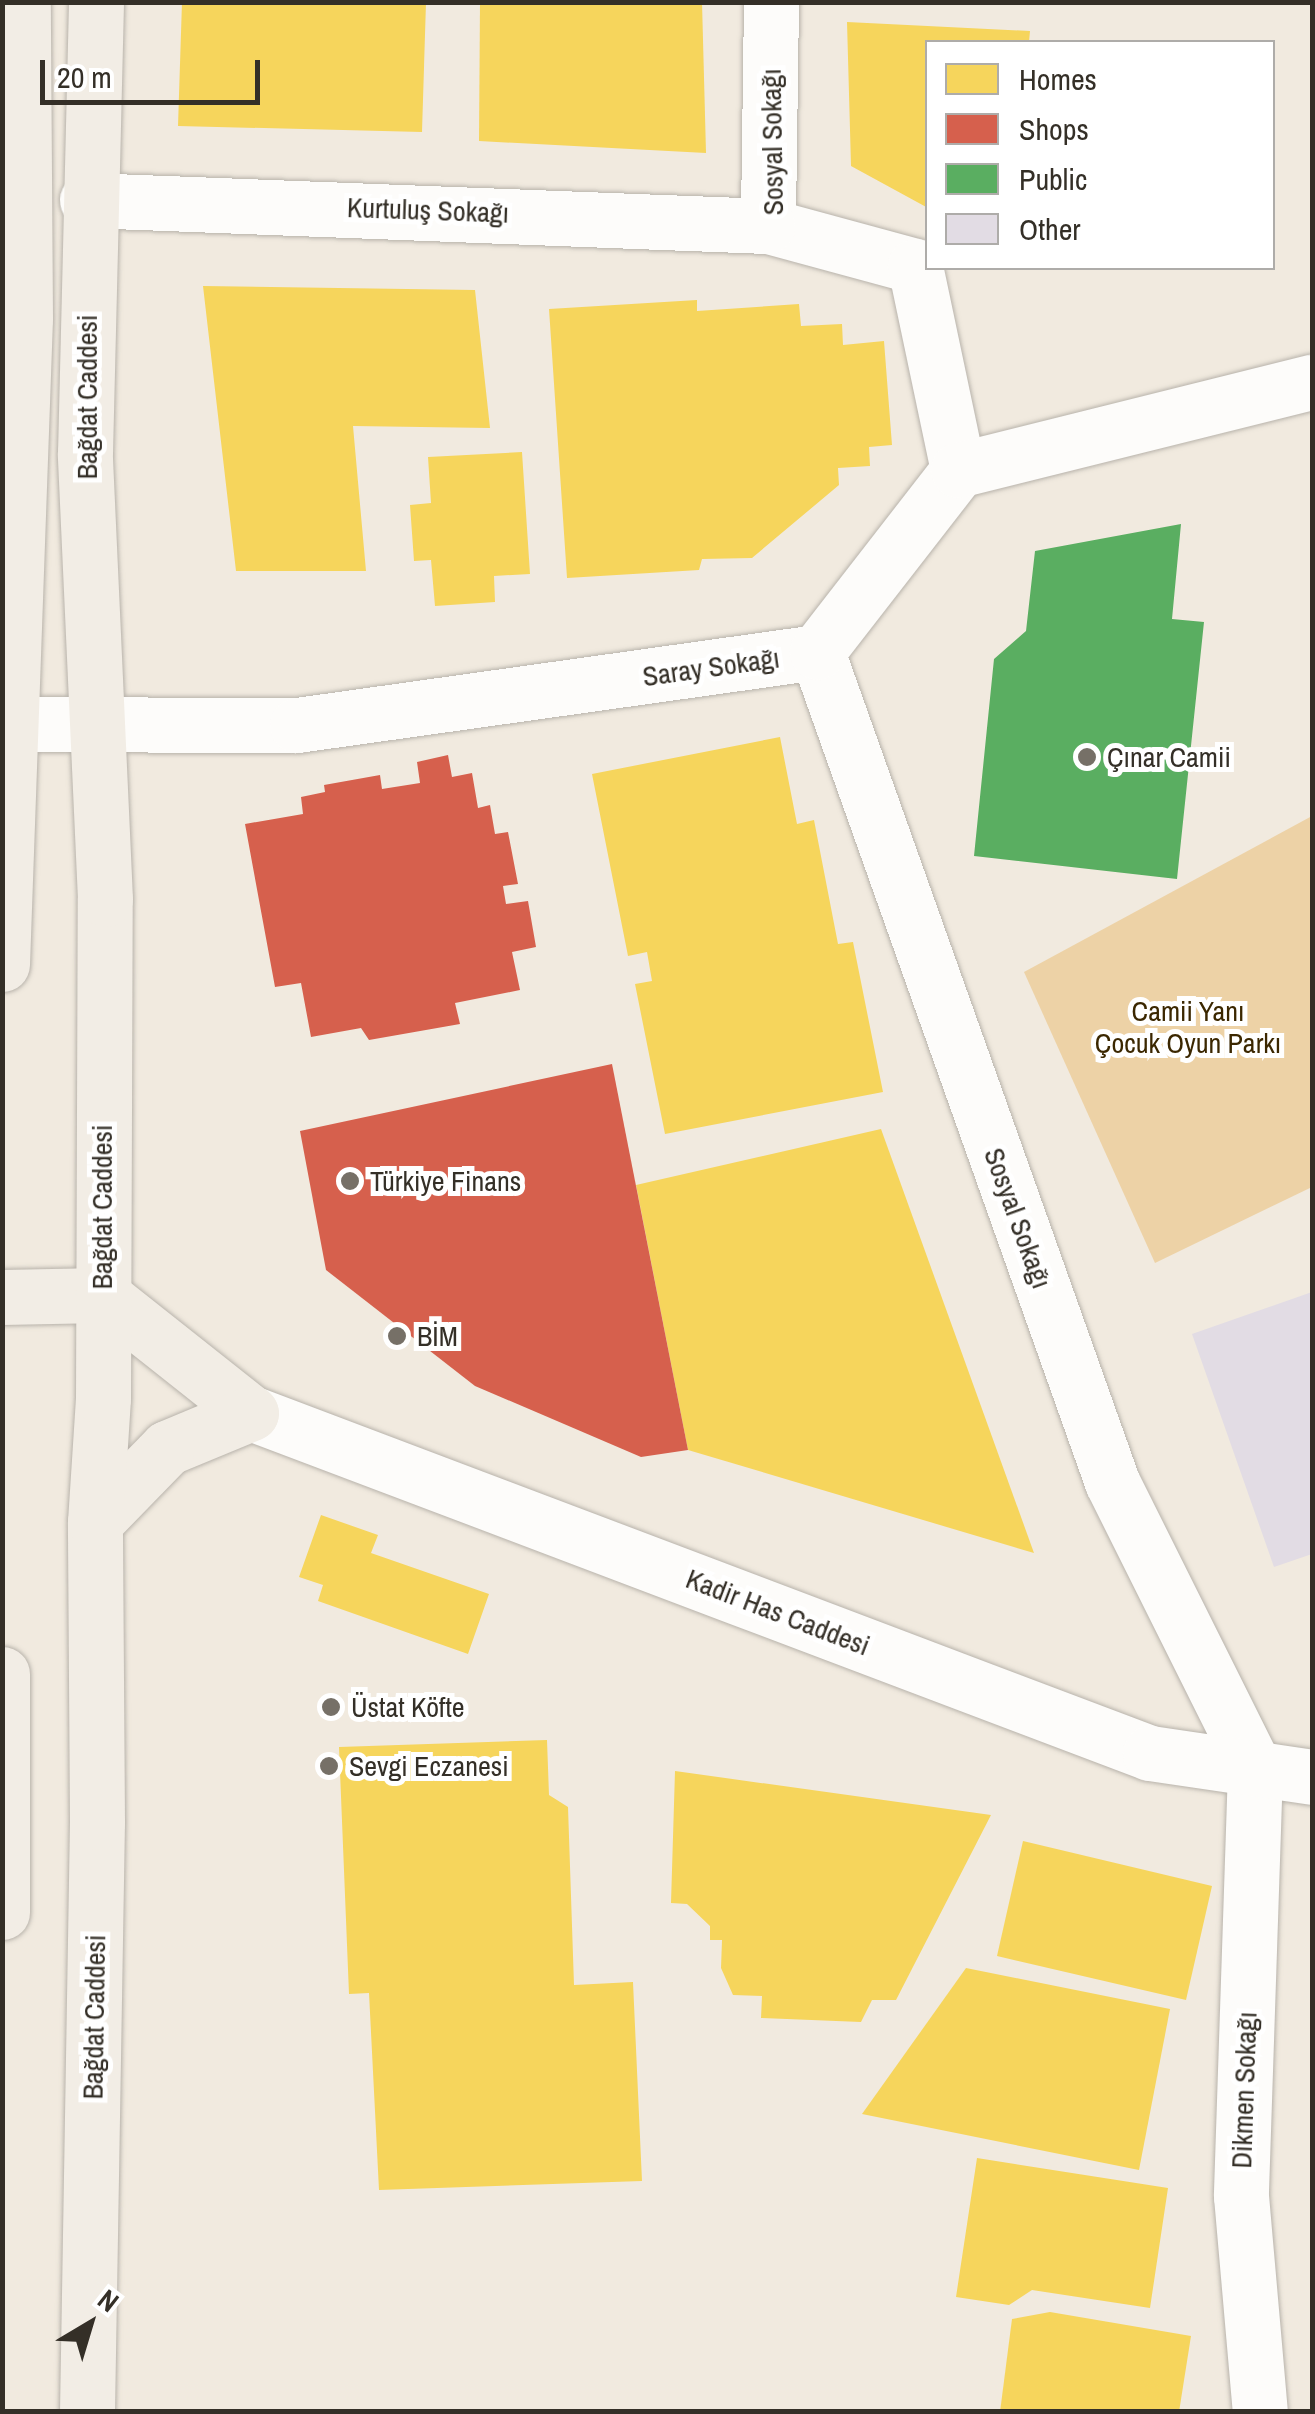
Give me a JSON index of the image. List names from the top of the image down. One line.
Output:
{"streets":{"main road":["Bağdat Caddesi"],"street":["Sosyal Sokağı","Kurtuluş Sokağı","Saray Sokağı","Kadir Has Caddesi","Dikmen Sokağı"]},"crossings":[["Sosyal Sokağı","Kurtuluş Sokağı"],["Sosyal Sokağı","Saray Sokağı"],["Sosyal Sokağı","Kadir Has Caddesi"],["Sosyal Sokağı","Dikmen Sokağı"],["Kurtuluş Sokağı","Bağdat Caddesi"],["Bağdat Caddesi","Saray Sokağı"],["Kadir Has Caddesi","Dikmen Sokağı"]],"parks":["Camii Yanı Çocuk Oyun Parkı"],"places":["Çınar Camii","Türkiye Finans","BİM","Üstat Köfte","Sevgi Eczanesi"],"legend":["Homes","Shops","Public","Other"],"scale_bar":"20 m","north":"top right"}
